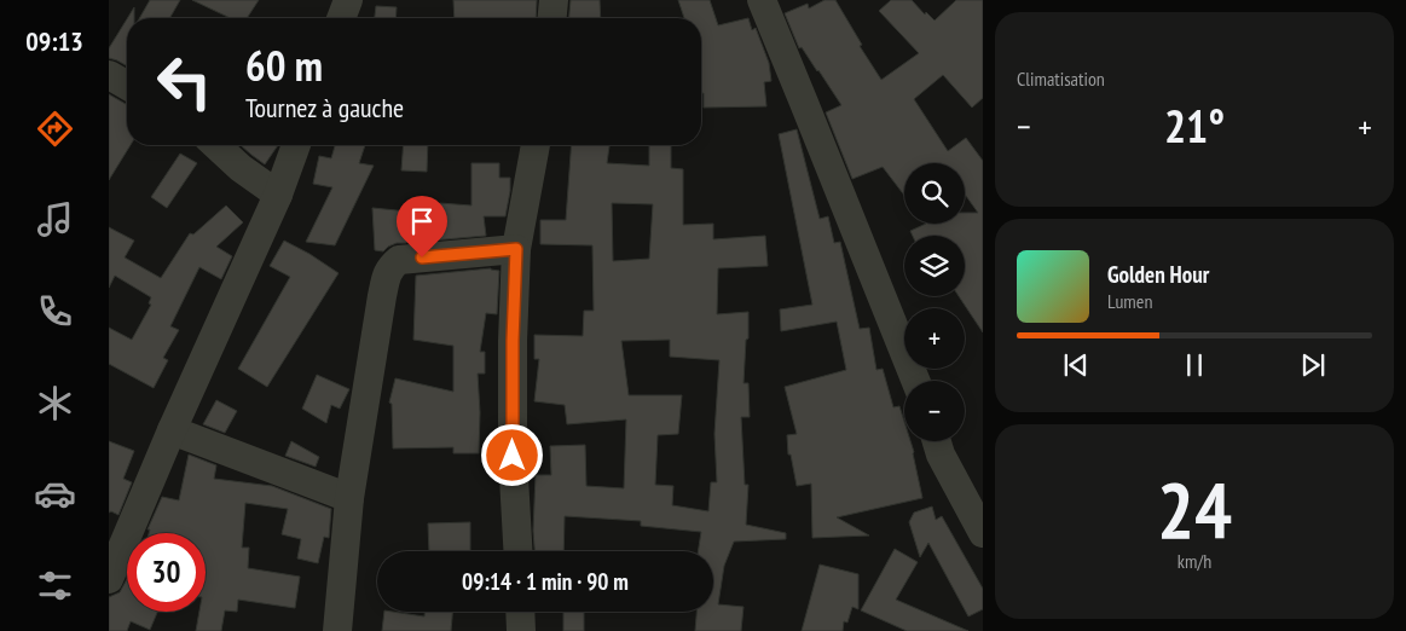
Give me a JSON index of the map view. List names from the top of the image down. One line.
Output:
{"page":{"tabs":"09:13","tile":["Climatisation",["24","km/h"]],"turn":["60 m","Tournez à gauche"],"heat":["−","21°","+"],"map_buttons":["+","−"],"song":["Golden Hour","Lumen"],"limit":"30","trip":"09:14 · 1 min · 90 m"}}
